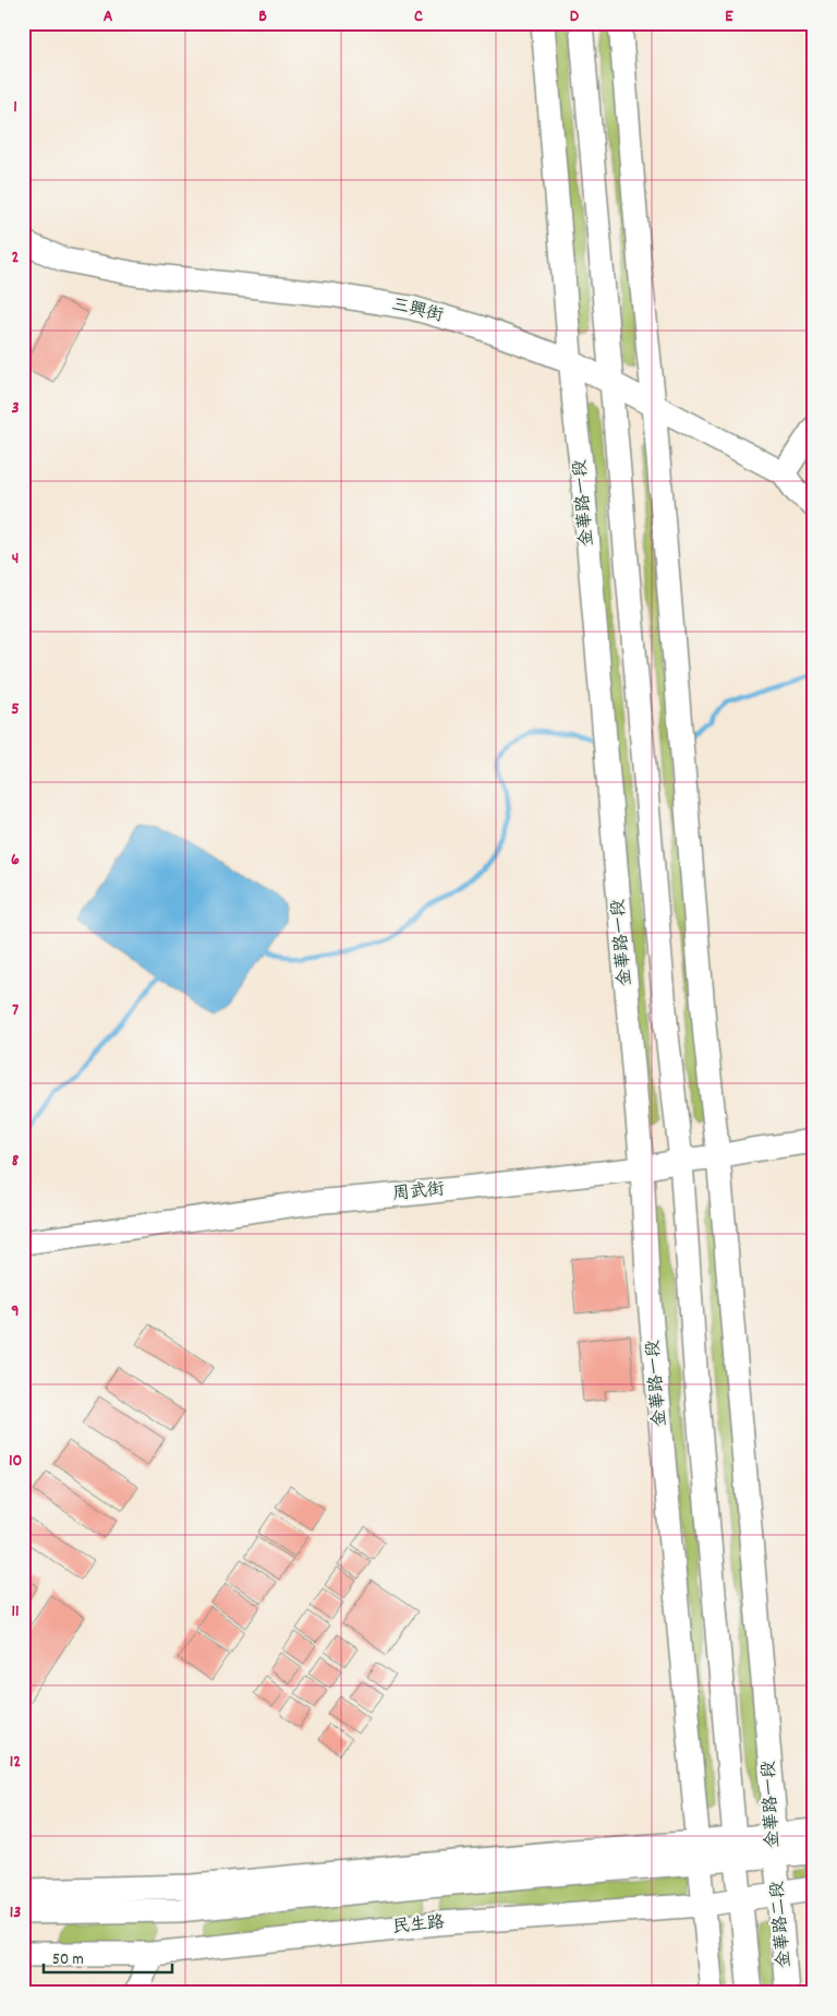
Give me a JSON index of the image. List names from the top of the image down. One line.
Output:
{"streets":{"street":["三興街","金華路一段","周武街","金華路二段","民生路"]},"crossings":[["三興街","金華路一段"],["金華路一段","周武街"],["金華路一段","金華路二段"],["金華路二段","民生路"]],"scale_bar":"50 m","grid":{"columns":["A","B","C","D","E"],"rows":["1","2","3","4","5","6","7","8","9","10","11","12","13"]}}
